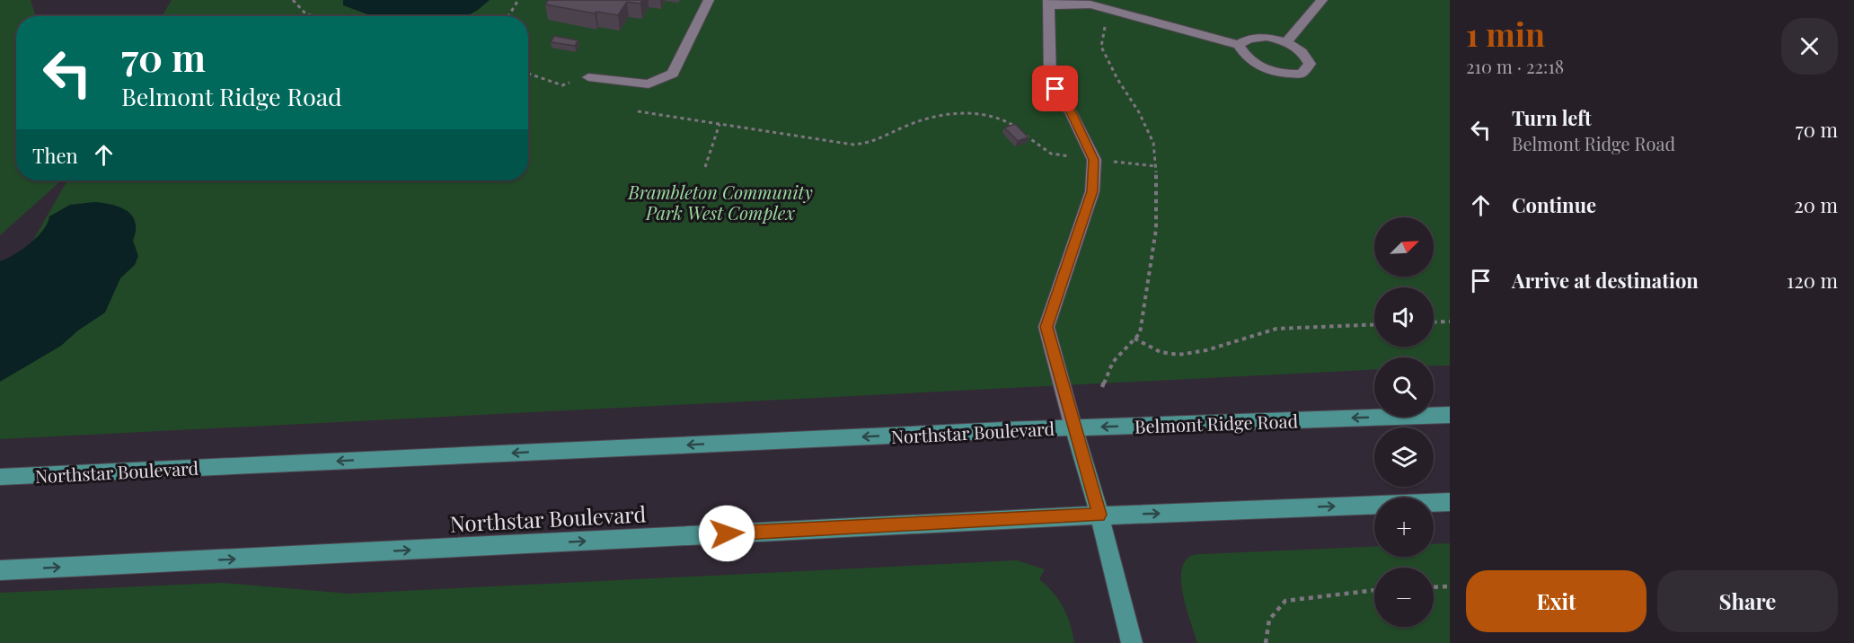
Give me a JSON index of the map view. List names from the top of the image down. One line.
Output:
{"streets":{"main road":["Belmont Ridge Road","Northstar Boulevard"]},"crossings":[["Belmont Ridge Road","Northstar Boulevard"]],"parks":["Brambleton Community Park West Complex"],"north":"top right","page":{"heading":["1 min","210 m · 22:18"],"turn":["70 m","Belmont Ridge Road"],"list":[{"name":"Turn left","note":"Belmont Ridge Road","value":"70 m"},{"name":"Continue","value":"20 m"},{"name":"Arrive at destination","value":"120 m"}],"then":"Then","map_buttons":["+","−"],"buttons":["Exit","Share"]}}
